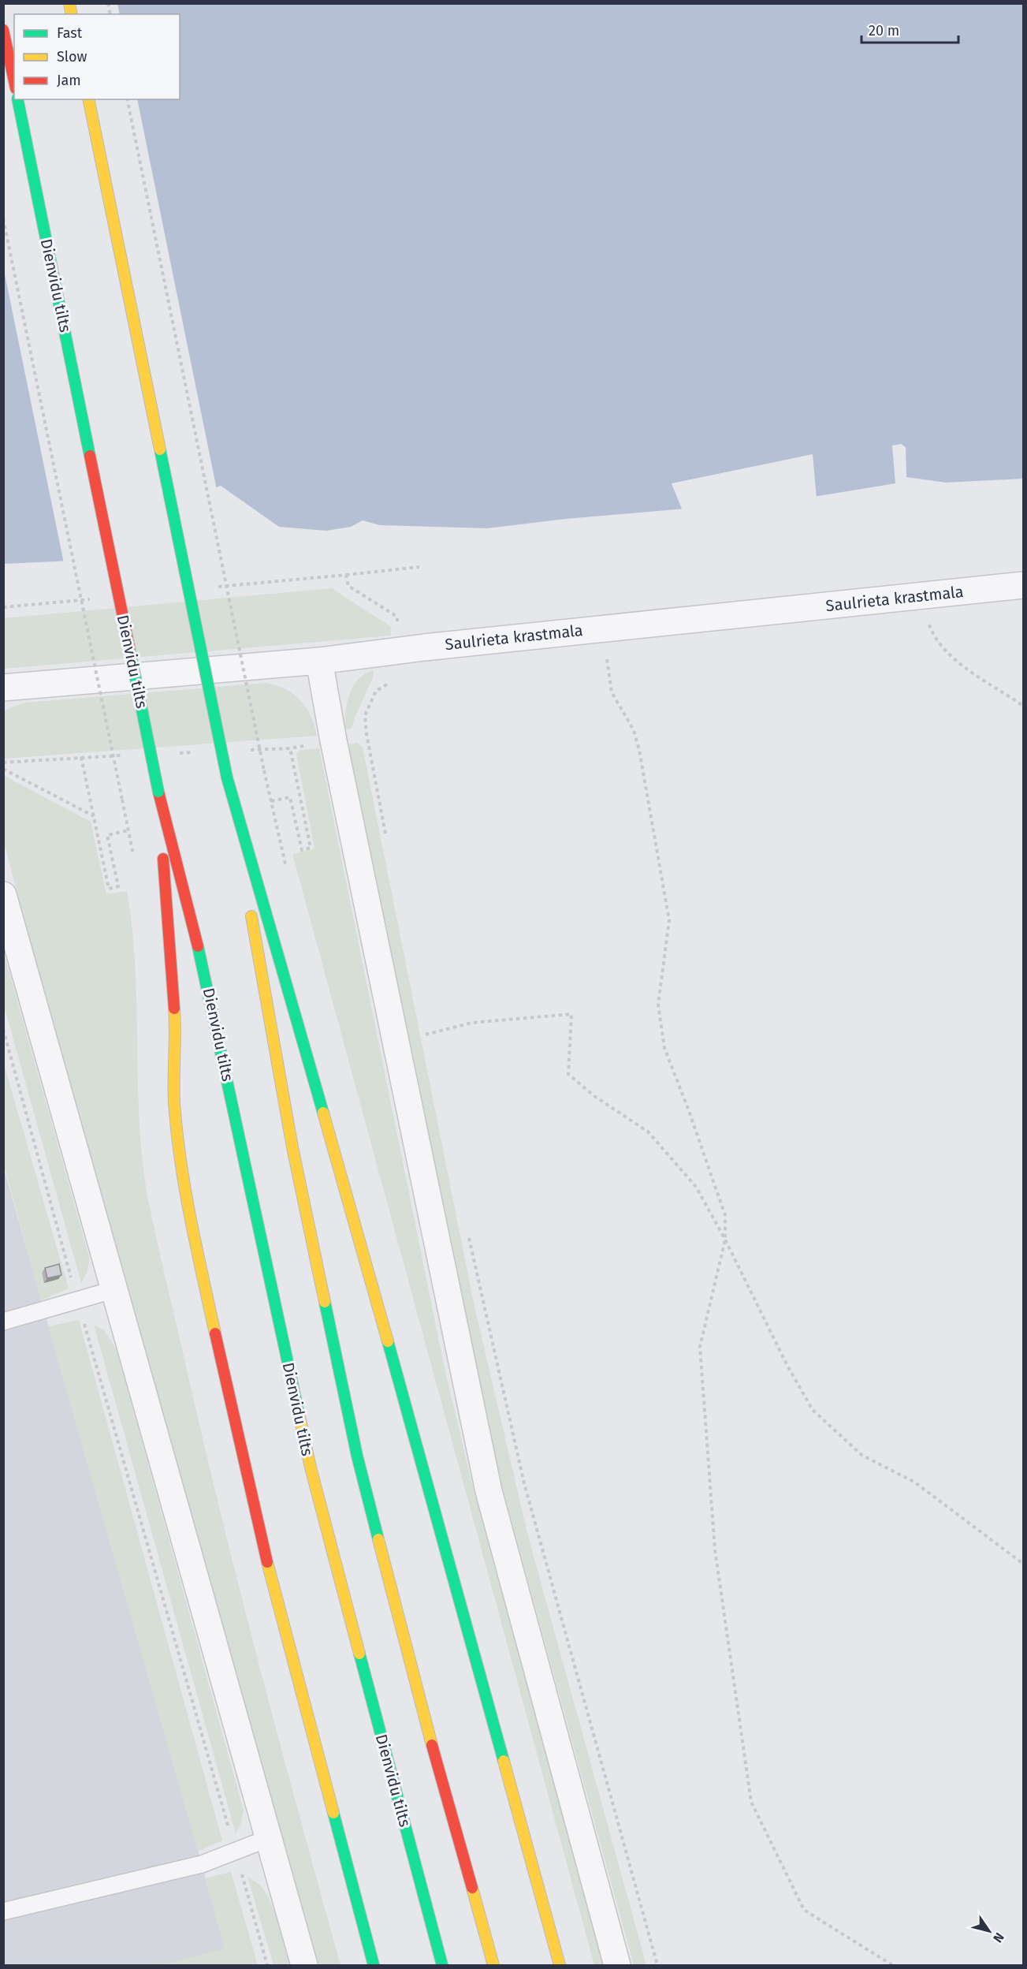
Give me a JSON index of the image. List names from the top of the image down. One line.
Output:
{"streets":{"highway":["Dienvidu tilts"],"street":["Saulrieta krastmala"]},"legend":["Fast","Slow","Jam"],"scale_bar":"20 m","north":"bottom right"}
